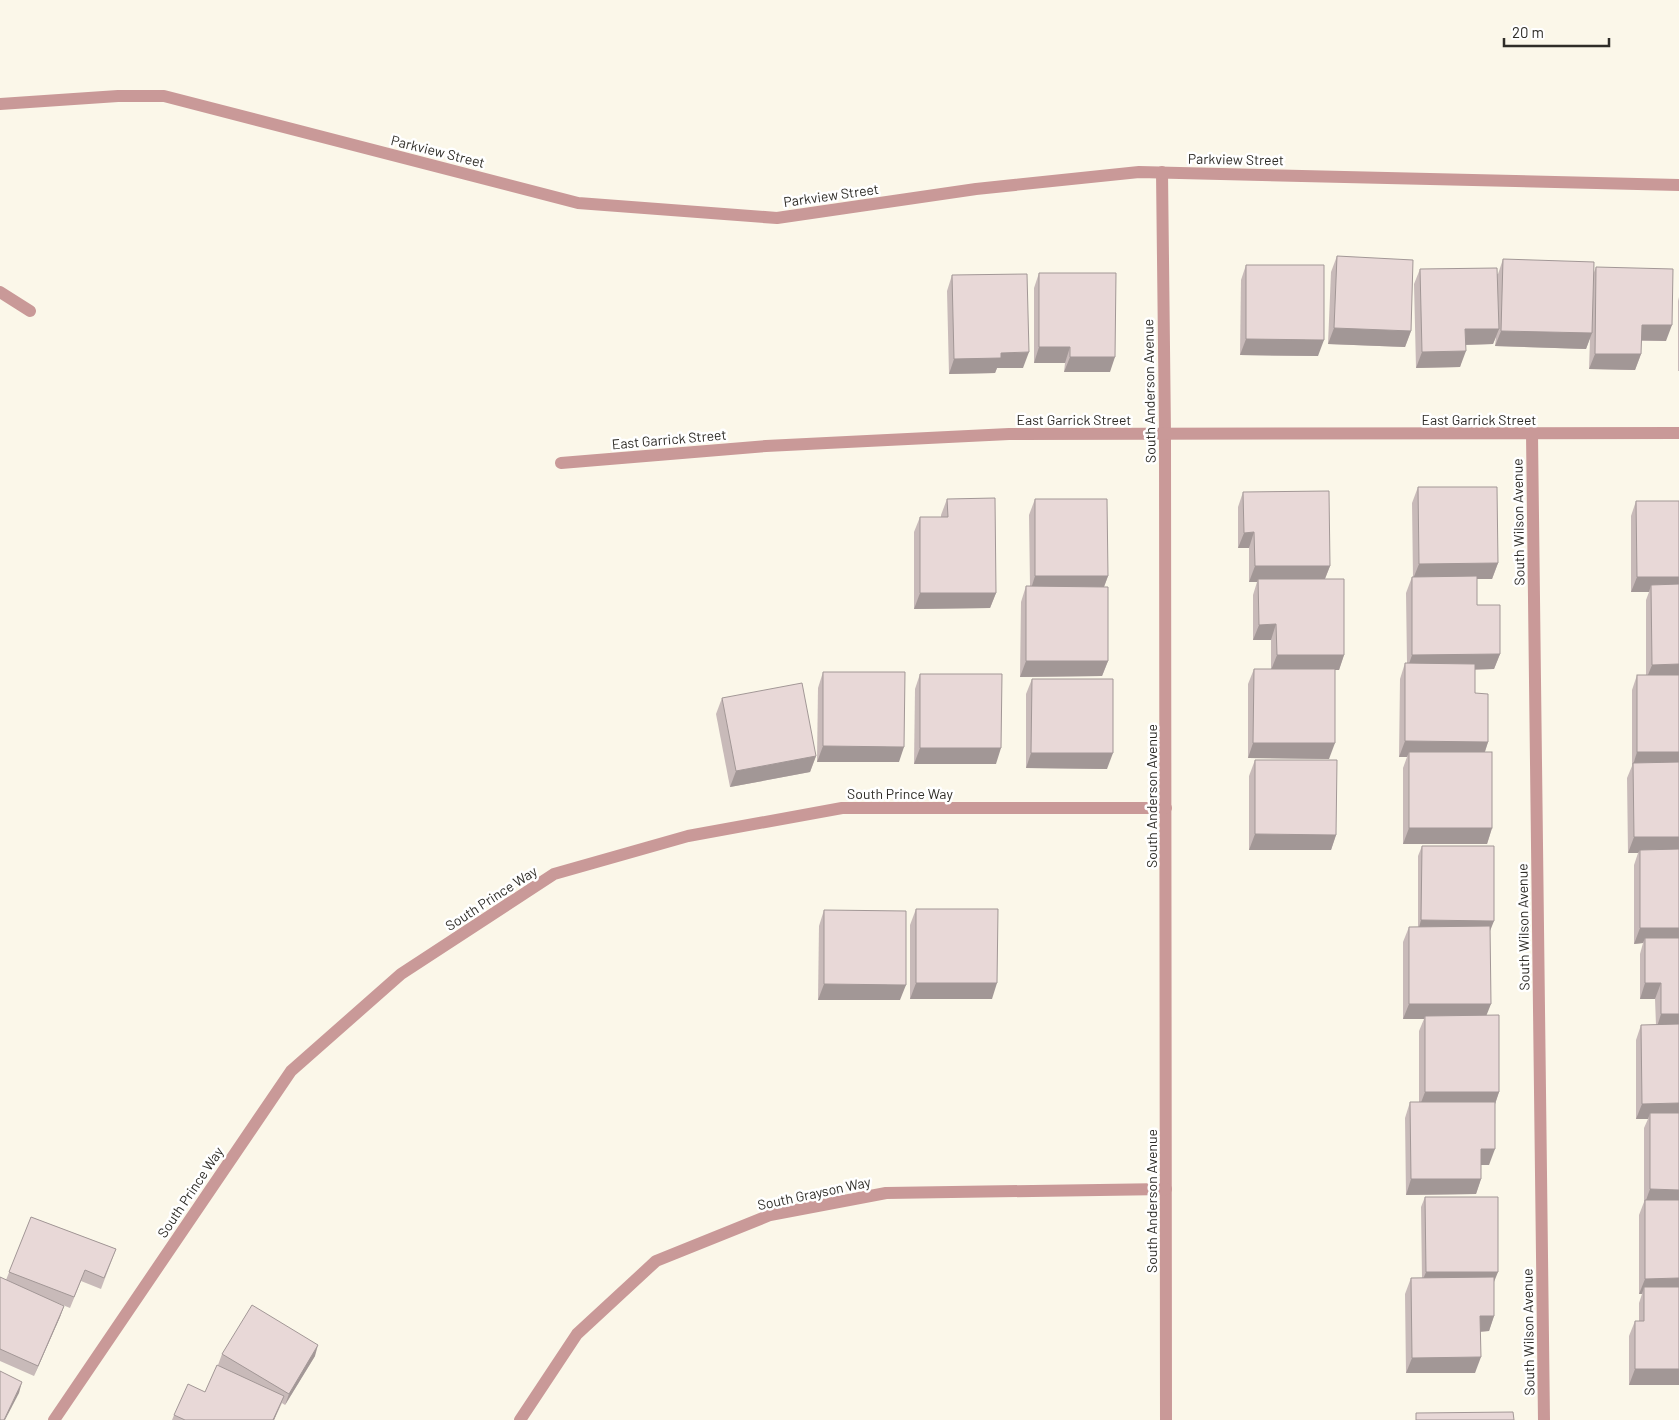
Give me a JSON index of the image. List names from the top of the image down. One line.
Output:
{"streets":{"street":["Parkview Street","South Anderson Avenue","East Garrick Street","South Wilson Avenue","South Prince Way","South Grayson Way"]},"crossings":[["Parkview Street","South Anderson Avenue"],["South Anderson Avenue","East Garrick Street"],["South Anderson Avenue","South Prince Way"],["South Anderson Avenue","South Grayson Way"],["East Garrick Street","South Wilson Avenue"]],"scale_bar":"20 m"}
